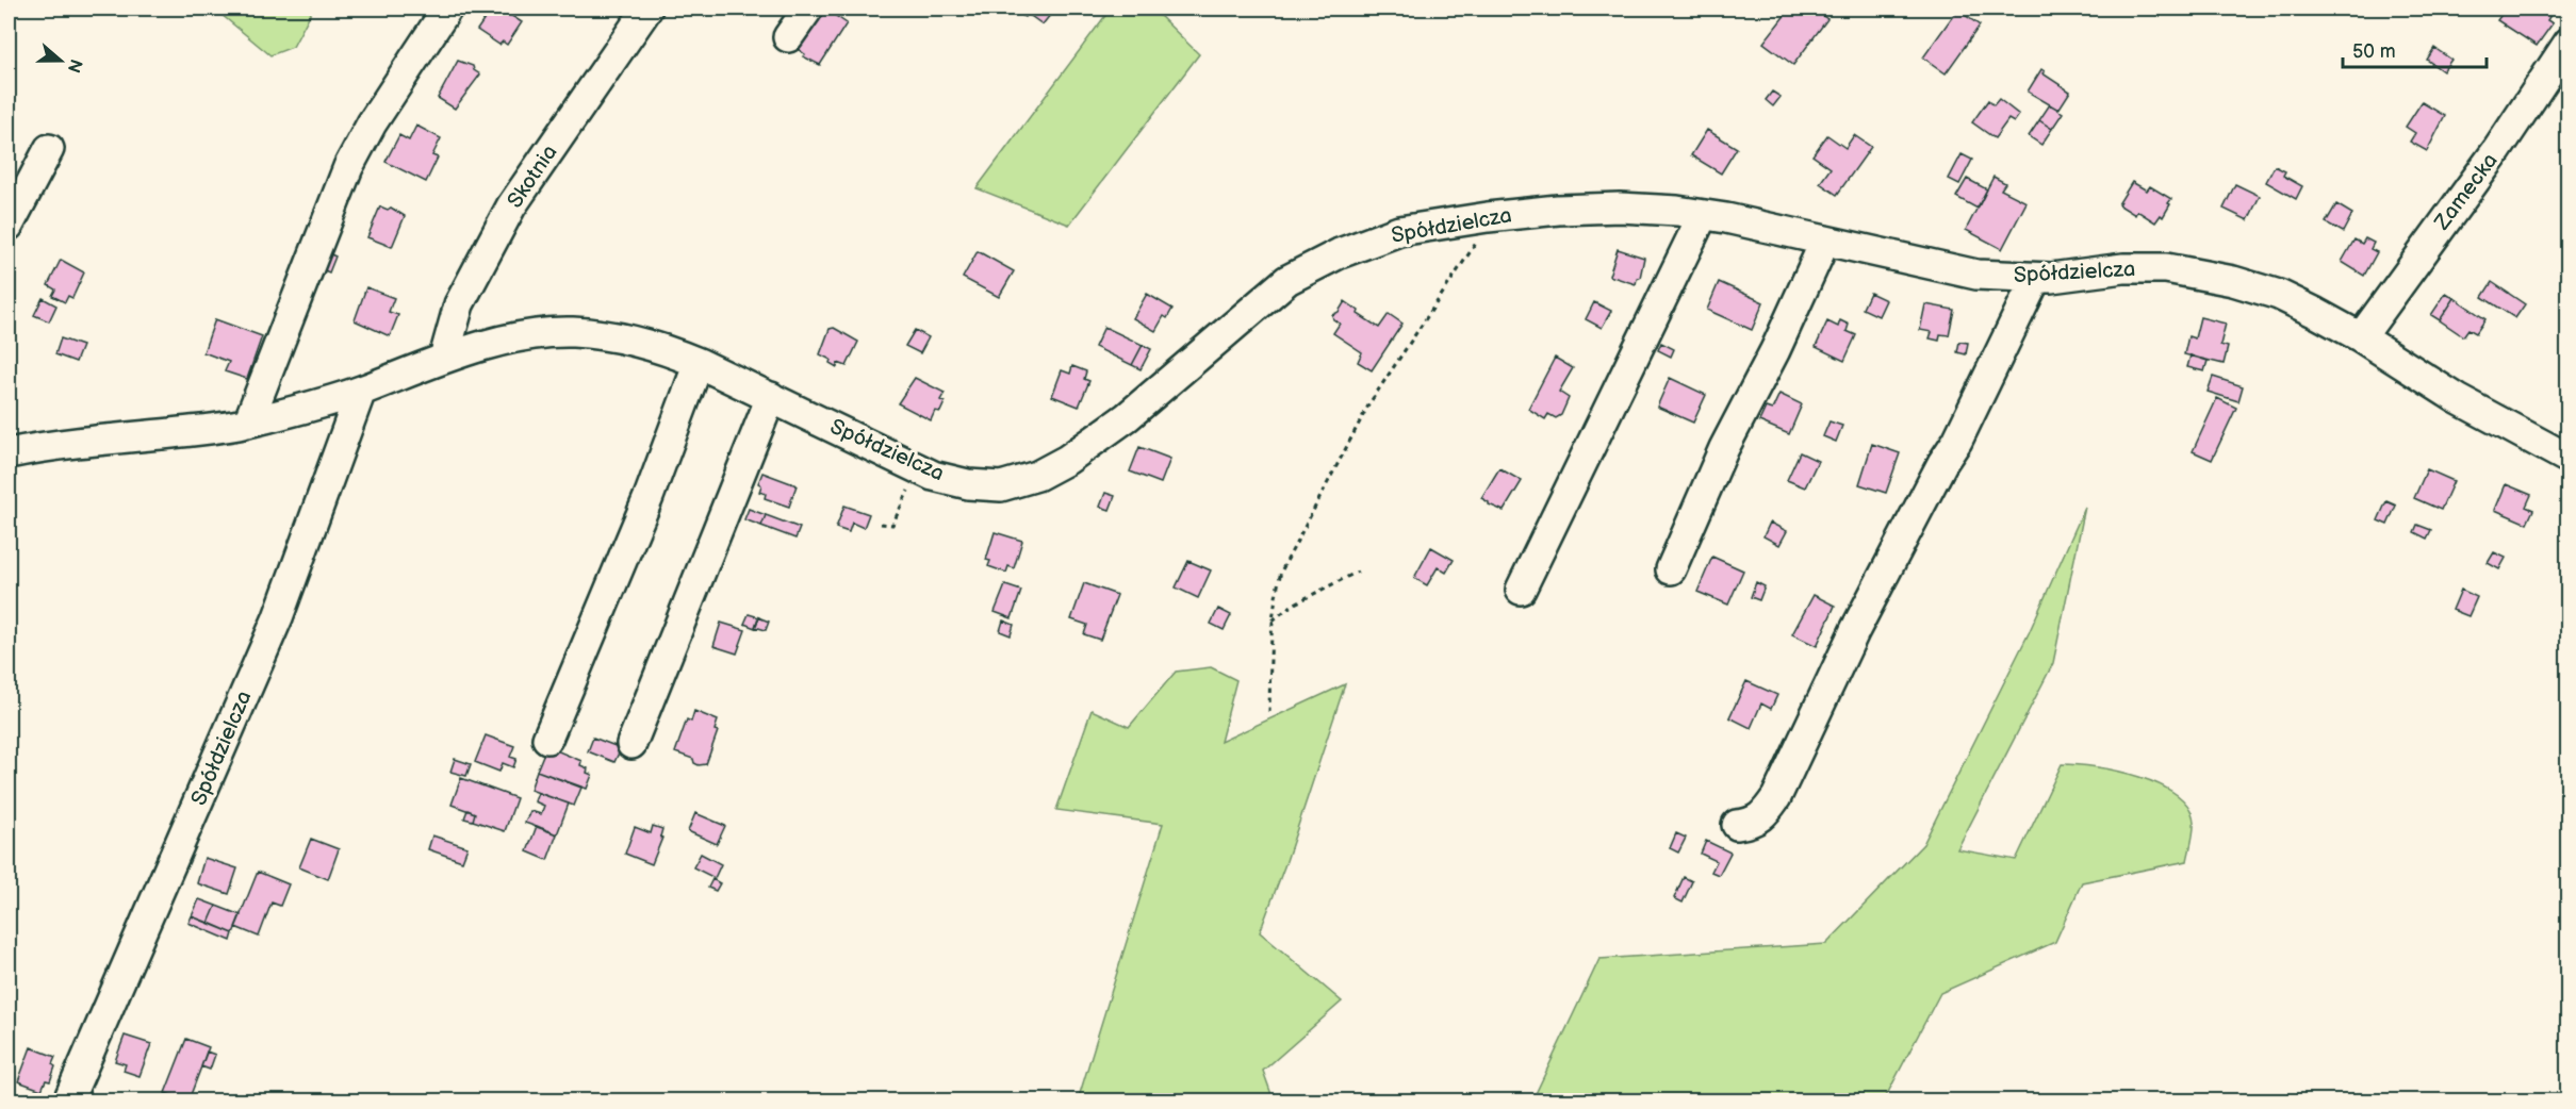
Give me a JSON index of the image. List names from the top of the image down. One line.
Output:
{"streets":{"street":["Skotnia","Zamecka","Spółdzielcza"]},"crossings":[["Skotnia","Spółdzielcza"],["Zamecka","Spółdzielcza"]],"scale_bar":"50 m","north":"right"}
